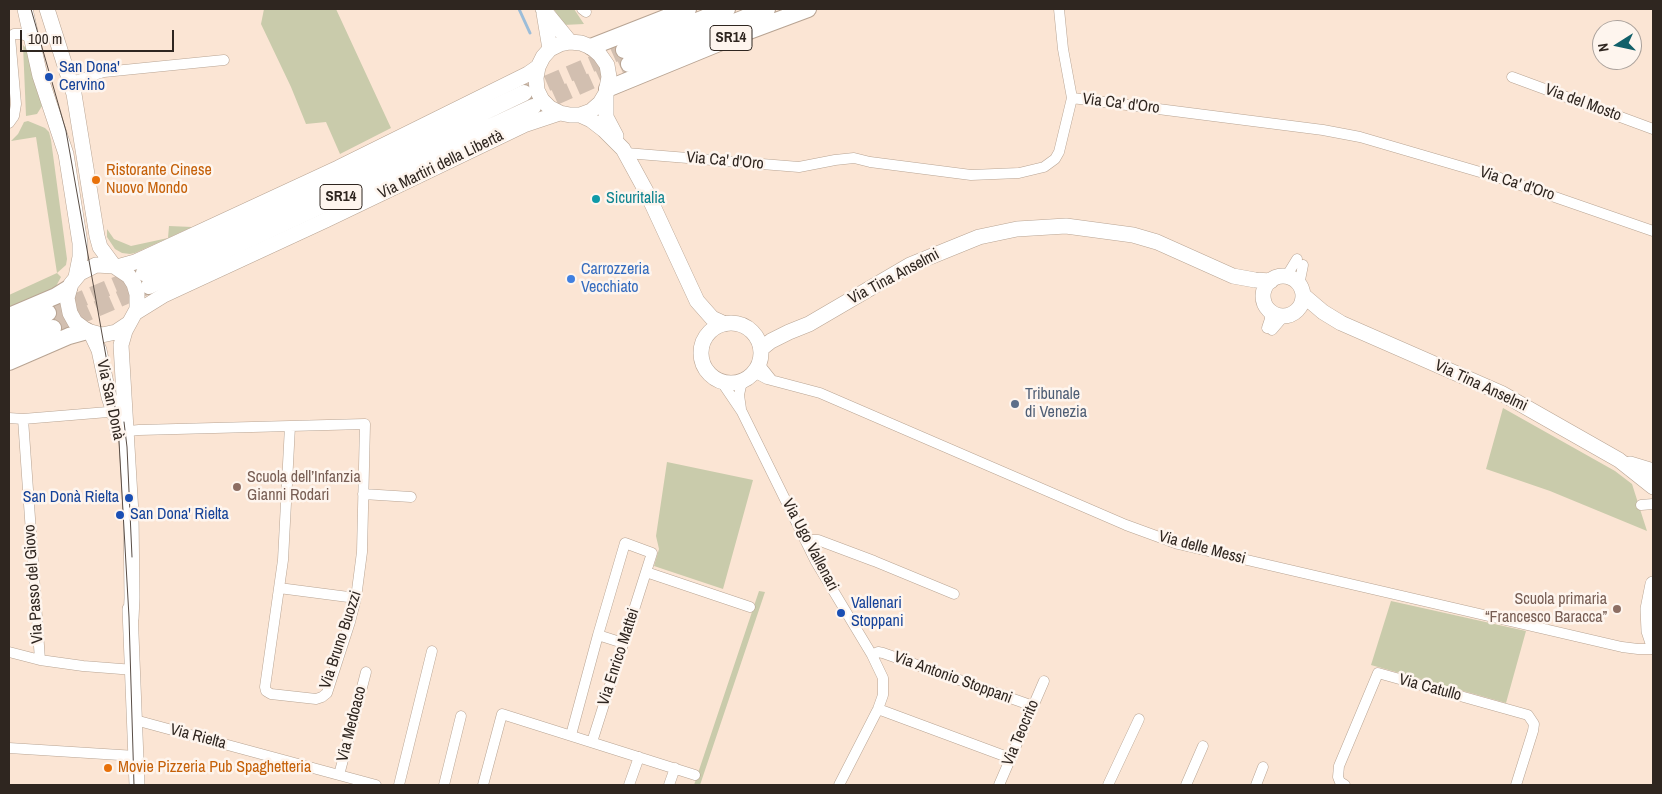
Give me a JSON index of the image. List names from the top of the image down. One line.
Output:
{"streets":{"main road":["SR14","Via Martiri della Libertà"],"street":["Via del Mosto","Via Ca' d'Oro","Via Tina Anselmi","Via San Donà","Via Ugo Vallenari","Via delle Messi","Via Passo del Giovo","Via Bruno Buozzi","Via Enrico Mattei","Via Antonio Stoppani","Via Catullo","Via Medoaco","Via Teocrito","Via Rielta"]},"crossings":[["SR14","Via Martiri della Libertà"],["Via Martiri della Libertà","Via San Donà"],["Via Tina Anselmi","Via Ugo Vallenari"],["Via Tina Anselmi","Via delle Messi"],["Via San Donà","Via Bruno Buozzi"],["Via San Donà","Via Rielta"],["Via Ugo Vallenari","Via delle Messi"],["Via Ugo Vallenari","Via Antonio Stoppani"],["Via Antonio Stoppani","Via Teocrito"],["Via Medoaco","Via Rielta"]],"places":["San Dona' Cervino","Ristorante Cinese Nuovo Mondo","Sicuritalia","Carrozzeria Vecchiato","Tribunale di Venezia","Scuola dell’Infanzia Gianni Rodari","San Donà Rielta","San Dona' Rielta","Scuola primaria “Francesco Baracca”","Vallenari Stoppani","Movie Pizzeria Pub Spaghetteria"],"scale_bar":"100 m","north":"left"}
